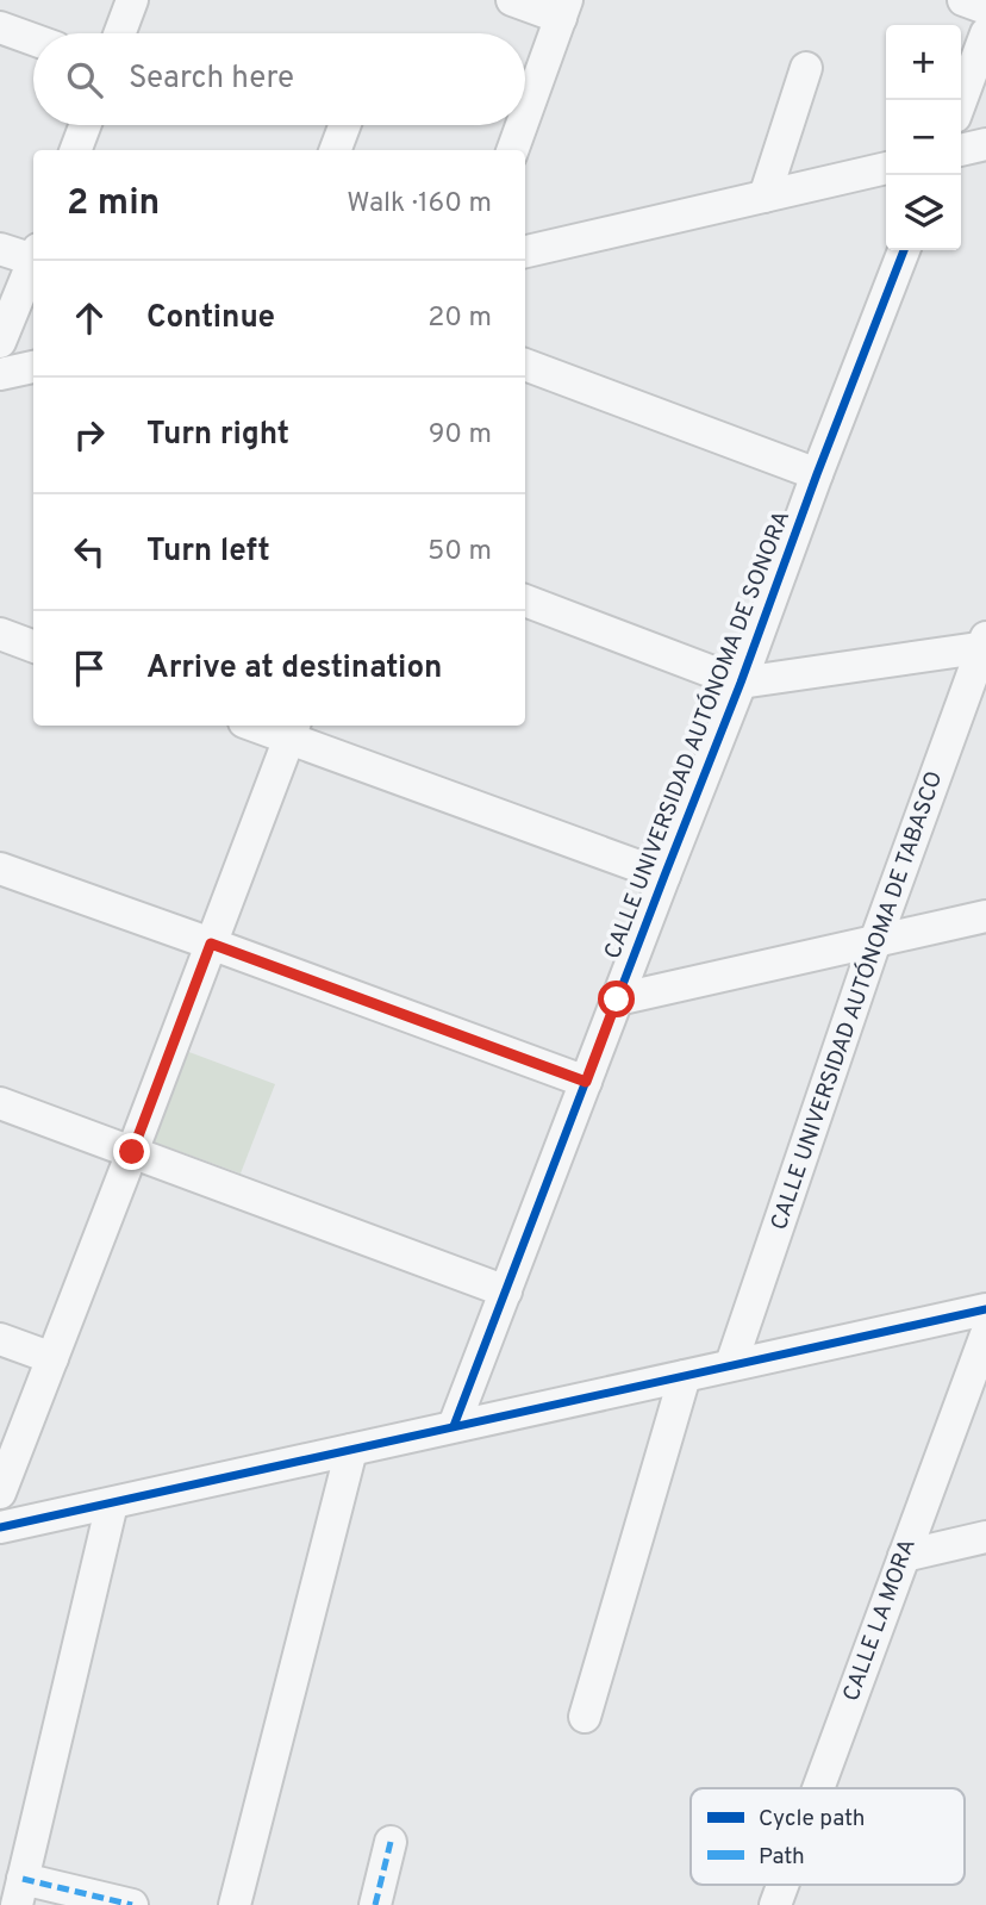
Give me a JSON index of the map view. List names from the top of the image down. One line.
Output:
{"streets":{"street":["CALLE UNIVERSIDAD AUTÓNOMA DE SONORA","CALLE UNIVERSIDAD AUTÓNOMA DE TABASCO","CALLE LA MORA"]},"legend":["Cycle path","Path"],"page":{"map_buttons":["+","−"],"search":"Search here","heading":["2 min","Walk · 160 m"],"list":[["Continue","20 m"],["Turn right","90 m"],["Turn left","50 m"],"Arrive at destination"]}}
